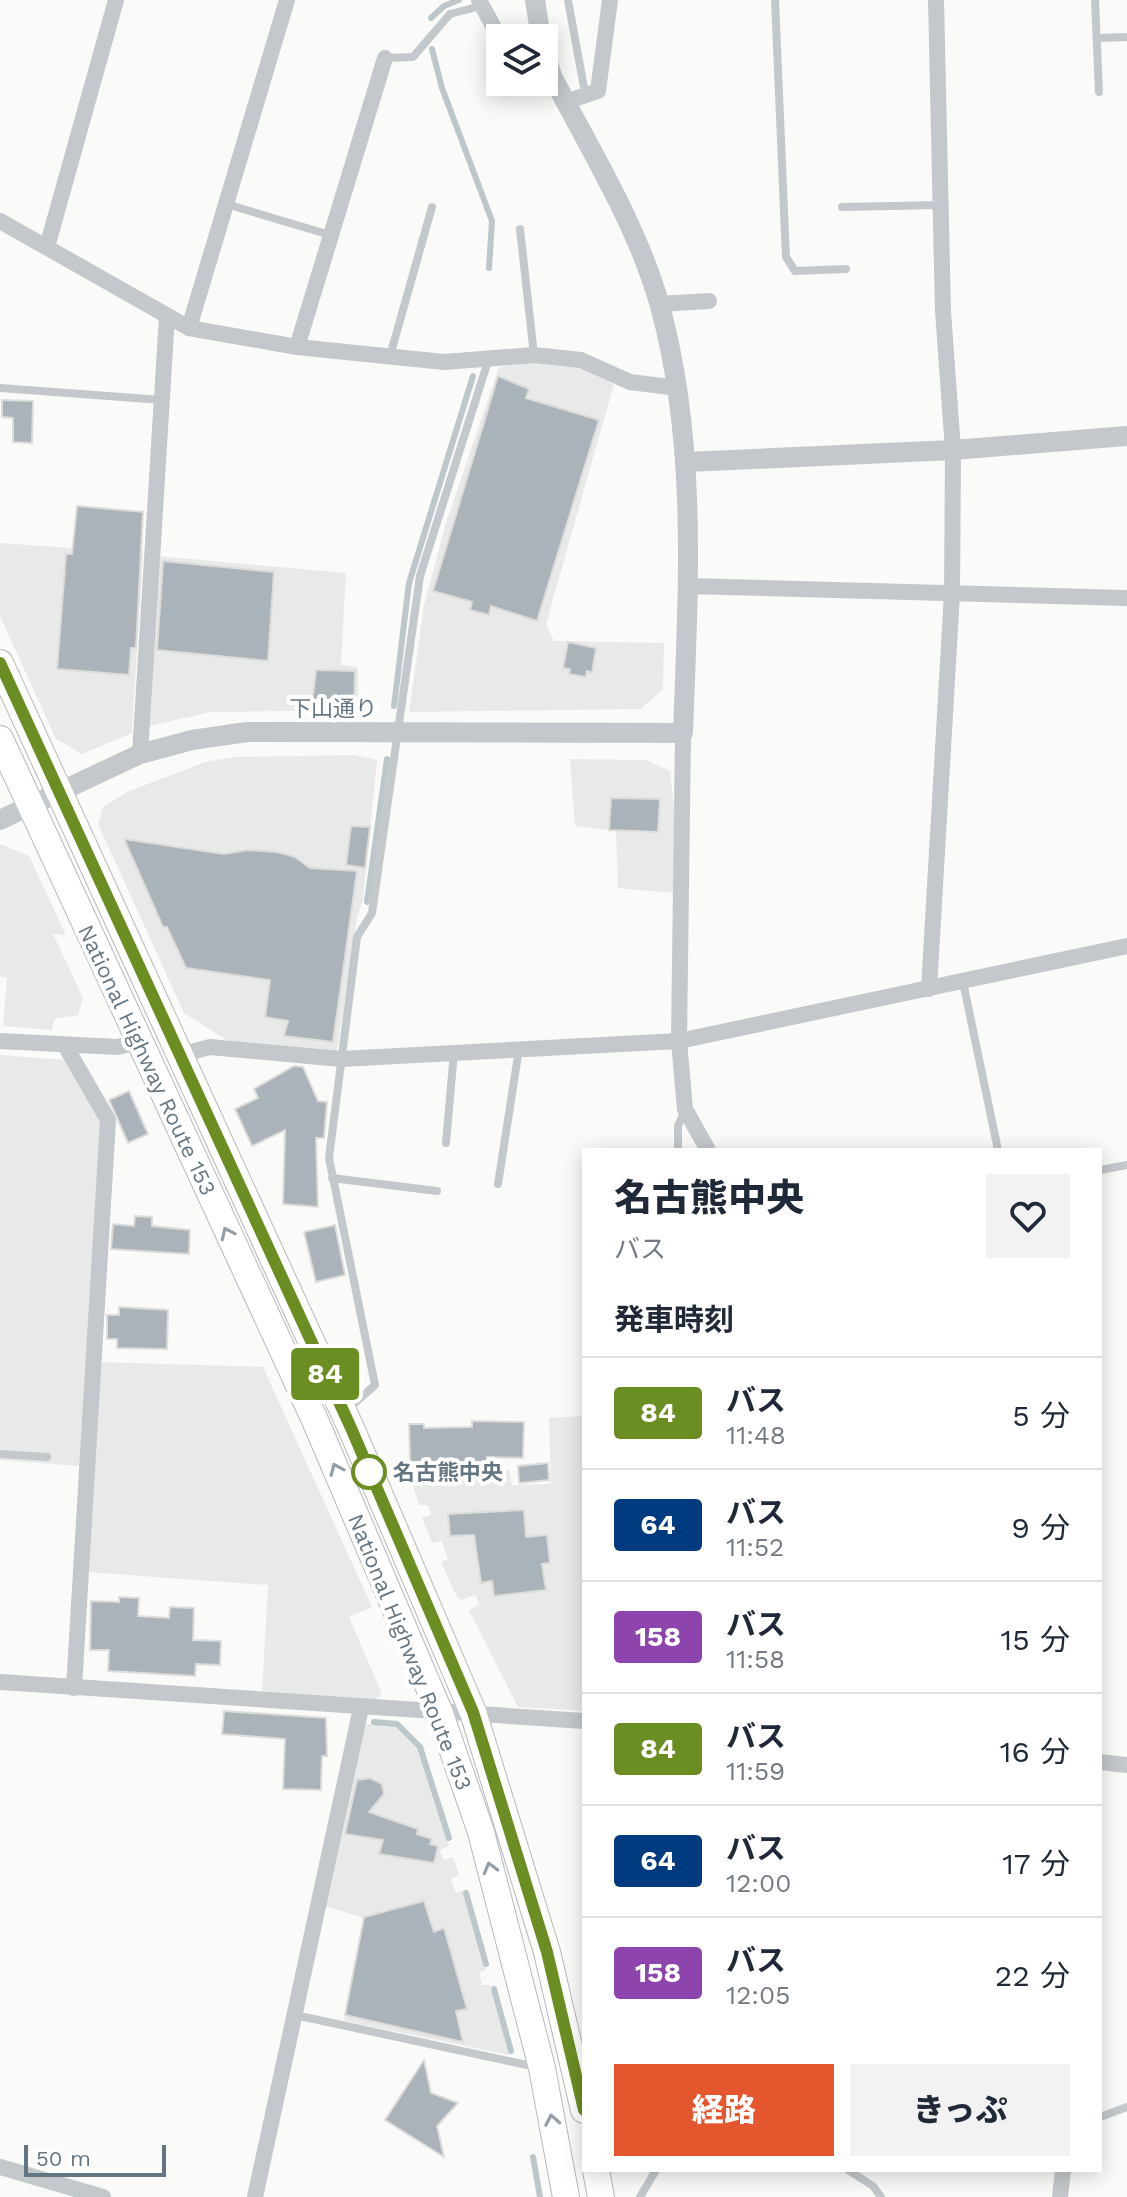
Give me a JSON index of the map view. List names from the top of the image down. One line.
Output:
{"streets":{"highway":["National Highway Route 153"],"street":["下山通り"]},"crossings":[["下山通り","National Highway Route 153"]],"places":["名古熊中央"],"lines":["bus line 84"],"scale_bar":"50 m","page":{"on_map":"84","heading":[["名古熊中央","バス"],"発車時刻"],"list":[{"mark":"84","name":"バス","note":"11:48","value":"5 分"},{"mark":"64","name":"バス","note":"11:52","value":"9 分"},{"mark":"158","name":"バス","note":"11:58","value":"15 分"},{"mark":"84","name":"バス","note":"11:59","value":"16 分"},{"mark":"64","name":"バス","note":"12:00","value":"17 分"},{"mark":"158","name":"バス","note":"12:05","value":"22 分"}],"buttons":["経路","きっぷ"],"scale":"50 m"}}
